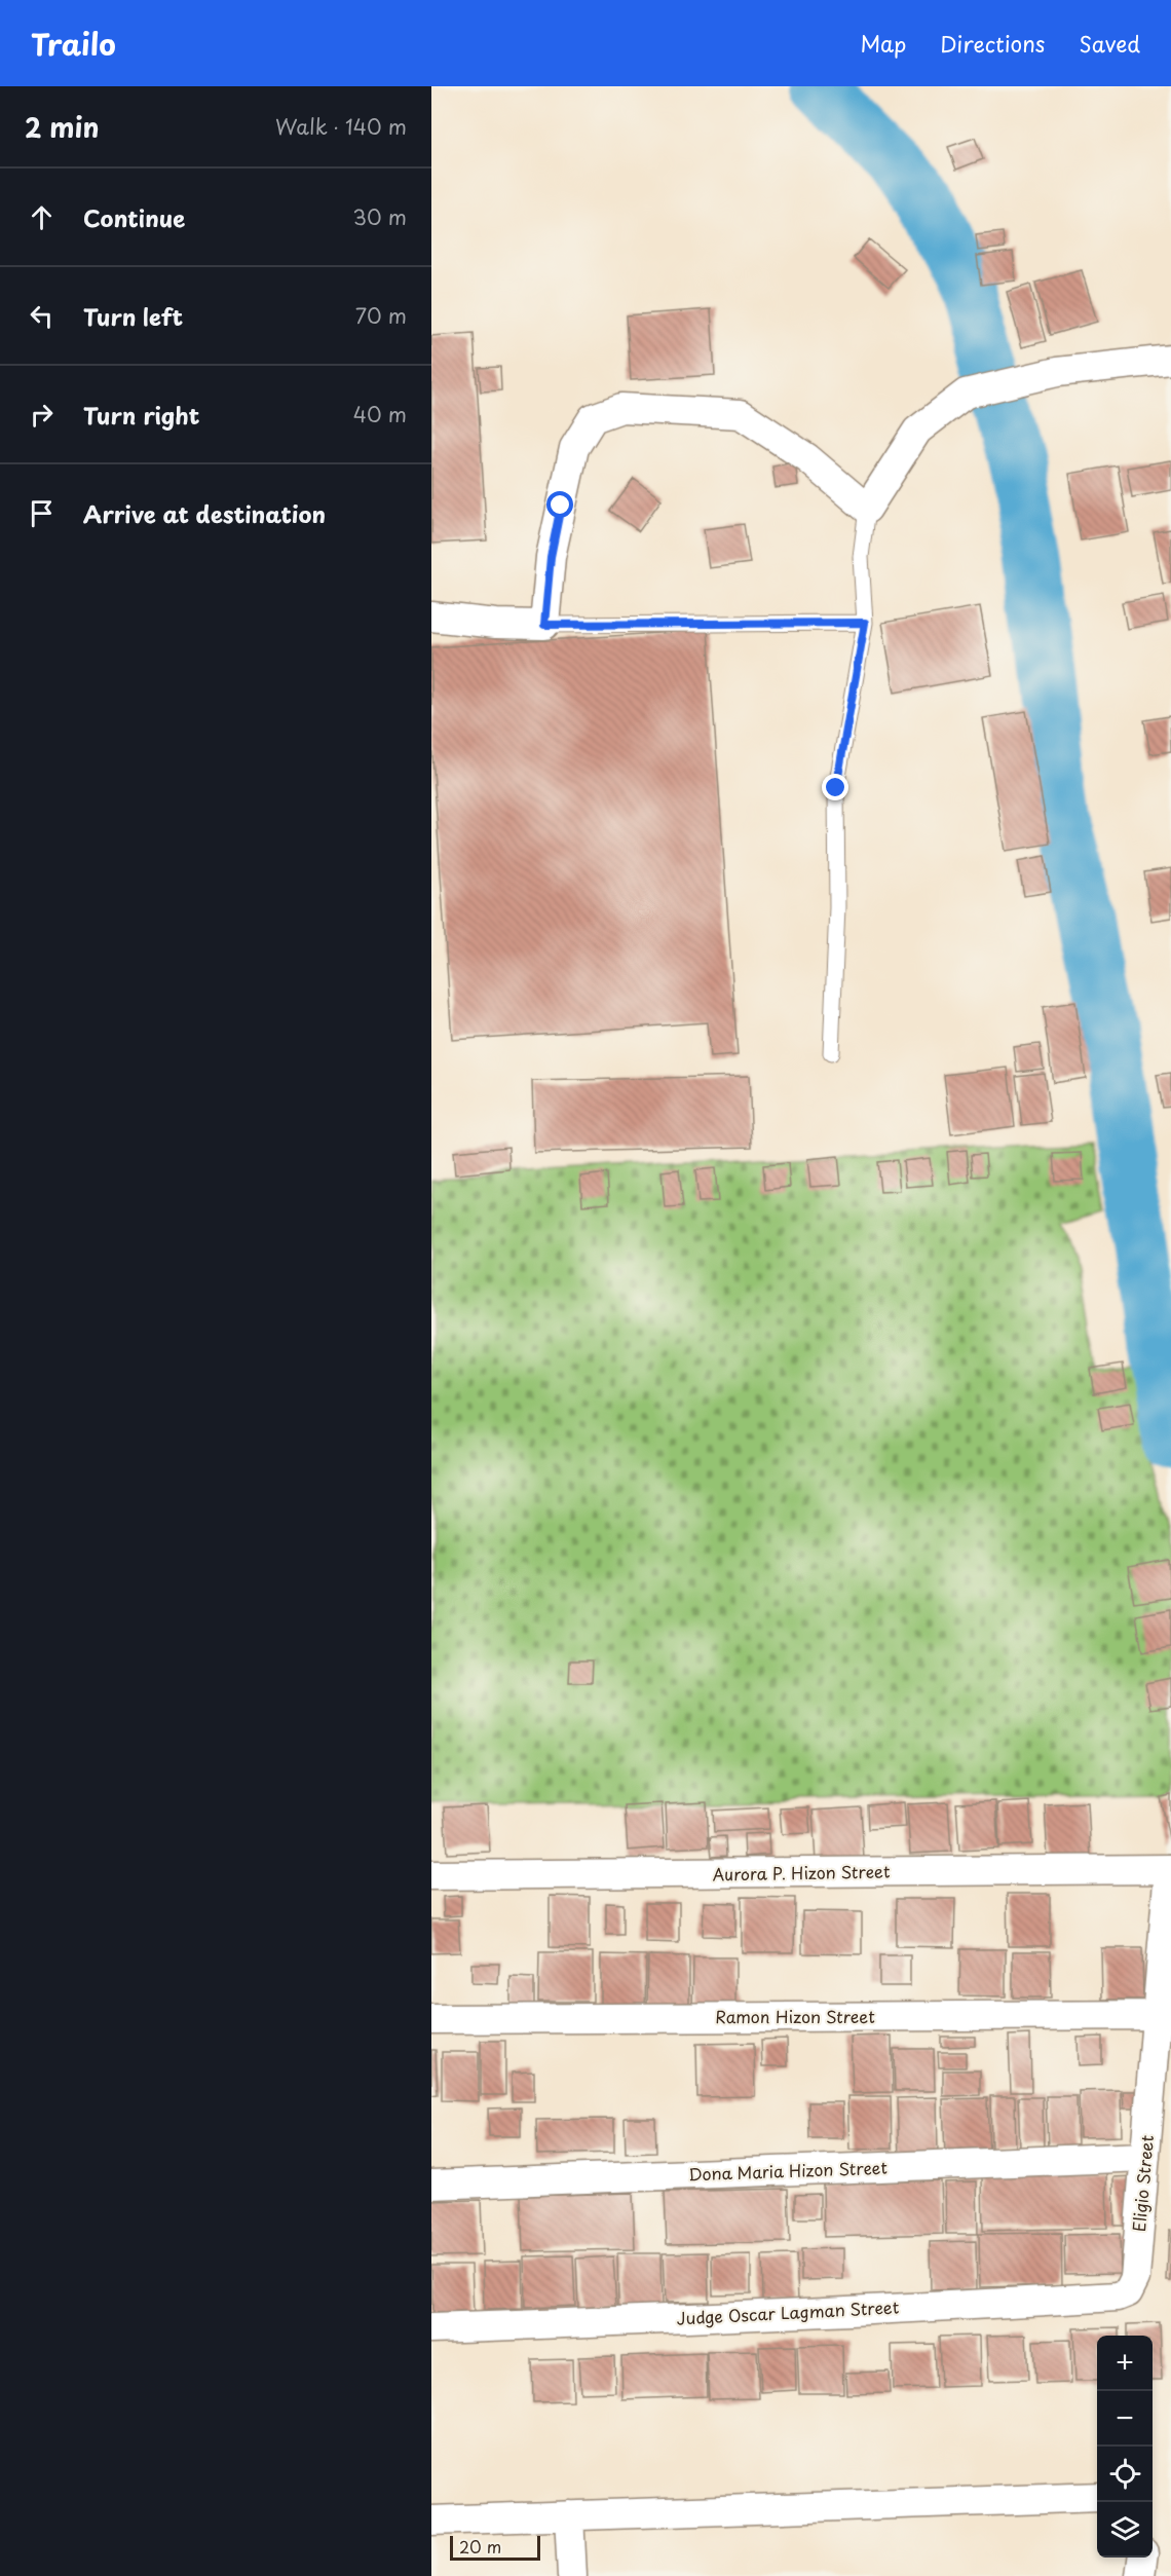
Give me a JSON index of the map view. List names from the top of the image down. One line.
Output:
{"streets":{"street":["Aurora P. Hizon Street","Ramon Hizon Street","Dona Maria Hizon Street","Eligio Street","Judge Oscar Lagman Street"]},"crossings":[["Aurora P. Hizon Street","Eligio Street"],["Ramon Hizon Street","Eligio Street"],["Dona Maria Hizon Street","Eligio Street"],["Eligio Street","Judge Oscar Lagman Street"]],"scale_bar":"20 m","page":{"header":"Trailo","nav":["Map","Directions","Saved"],"heading":["2 min","Walk · 140 m"],"list":[["Continue","30 m"],["Turn left","70 m"],["Turn right","40 m"],"Arrive at destination"],"map_buttons":["+","−"],"scale":"20 m"}}
